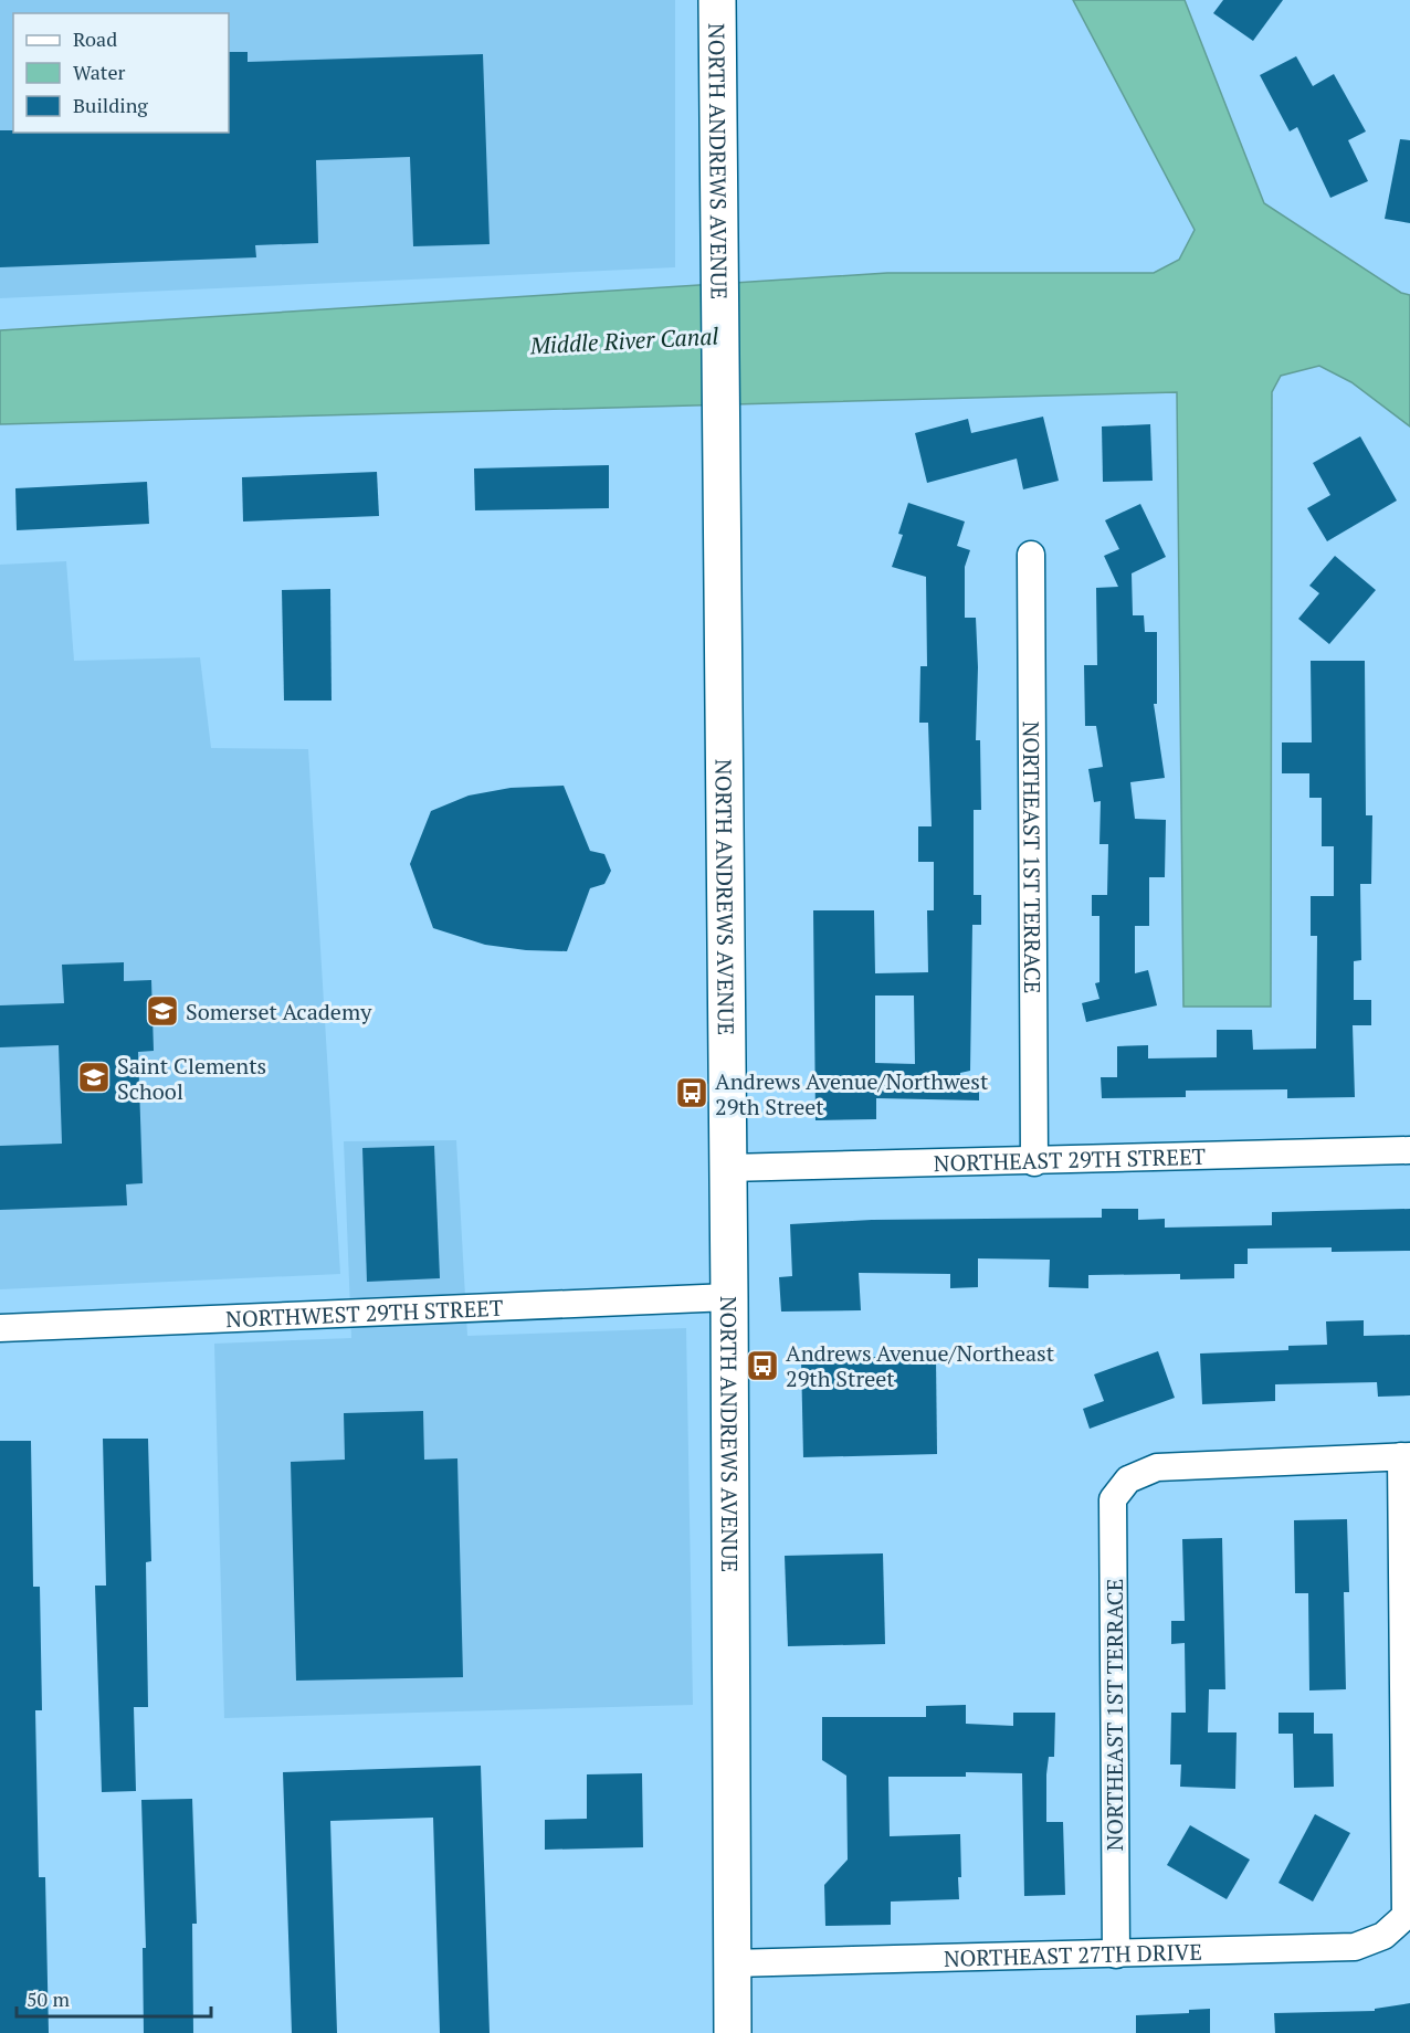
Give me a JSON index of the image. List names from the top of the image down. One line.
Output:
{"streets":{"main road":["NORTH ANDREWS AVENUE"],"street":["NORTHEAST 1ST TERRACE","NORTHEAST 29TH STREET","NORTHWEST 29TH STREET","NORTHEAST 27TH DRIVE"]},"crossings":[["NORTH ANDREWS AVENUE","NORTHEAST 29TH STREET"],["NORTH ANDREWS AVENUE","NORTHWEST 29TH STREET"],["NORTH ANDREWS AVENUE","NORTHEAST 27TH DRIVE"],["NORTHEAST 1ST TERRACE","NORTHEAST 29TH STREET"],["NORTHEAST 1ST TERRACE","NORTHEAST 27TH DRIVE"]],"water":["Middle River Canal"],"places":{"school or university":["Somerset Academy","Saint Clements School"],"bus stop":["Andrews Avenue/Northwest 29th Street","Andrews Avenue/Northeast 29th Street"]},"legend":["Road","Water","Building"],"scale_bar":"50 m"}
